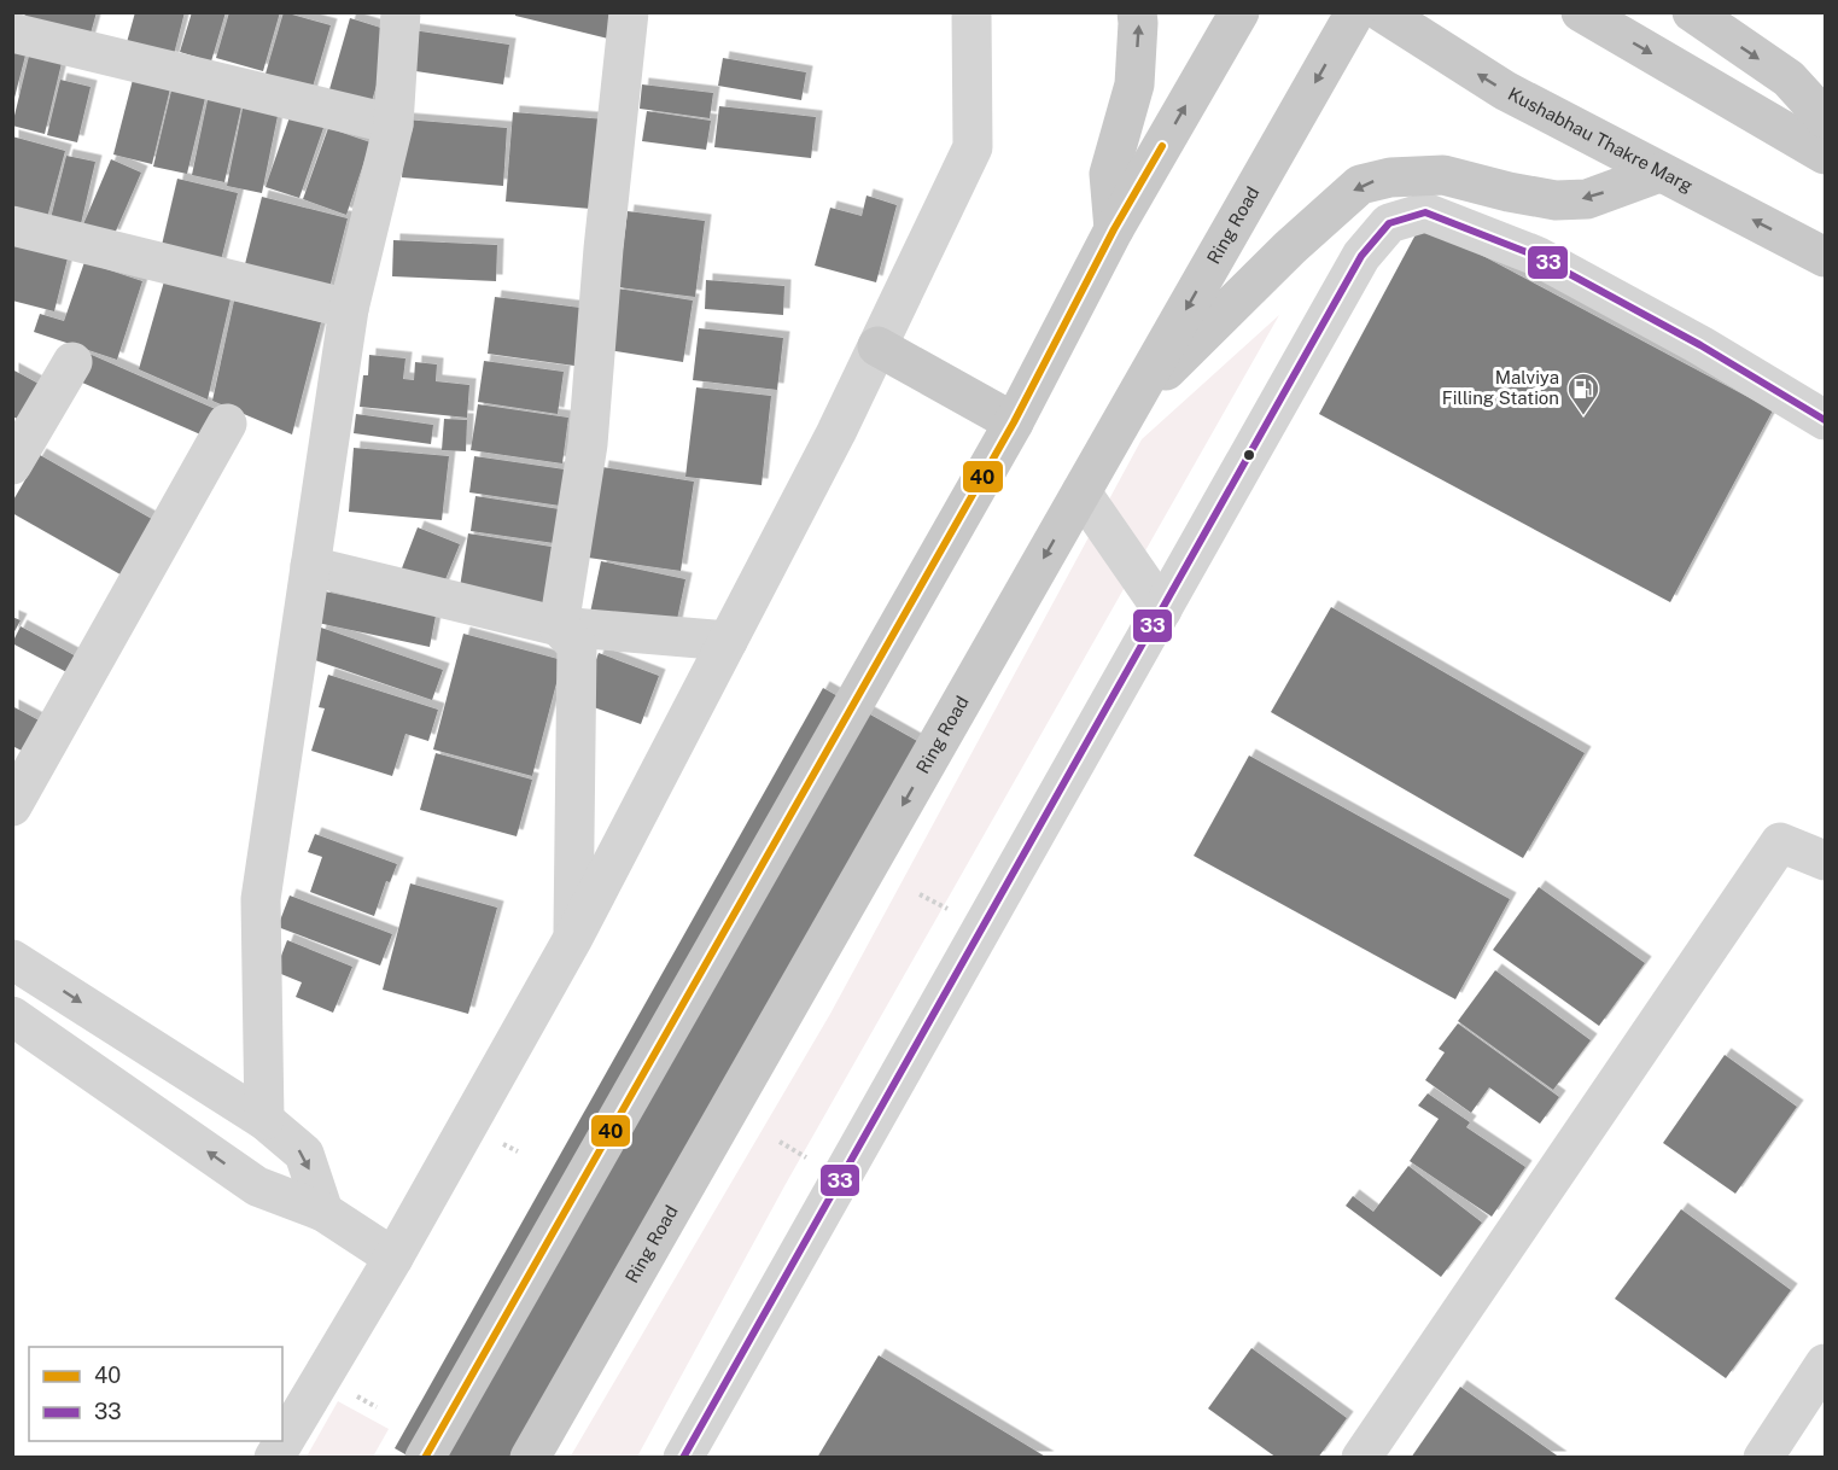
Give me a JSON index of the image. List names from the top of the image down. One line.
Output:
{"streets":{"main road":["Kushabhau Thakre Marg","Ring Road"]},"places":{"fuel station":["Malviya Filling Station"]},"lines":["transit line 40","transit line 33"],"legend":["40","33"]}
